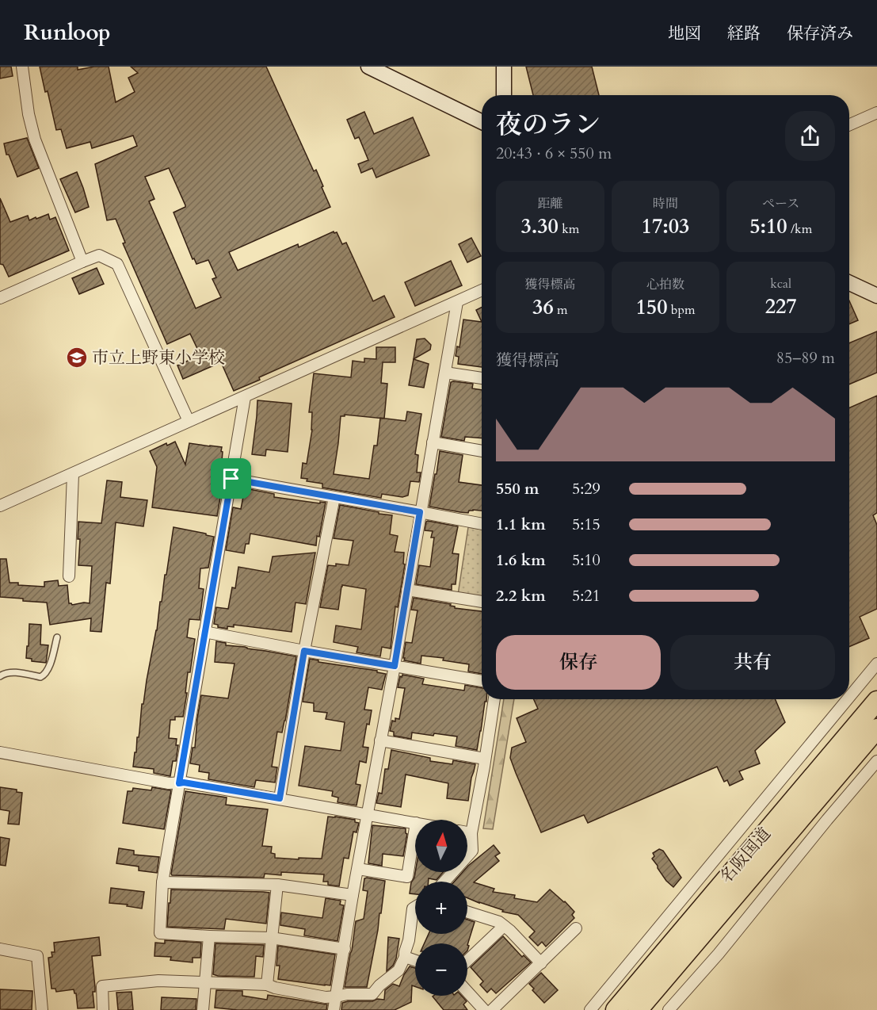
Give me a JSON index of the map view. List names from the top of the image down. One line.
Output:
{"streets":{"highway":["名阪国道"]},"places":{"school or university":["市立上野東小学校"]},"north":"top","page":{"header":"Runloop","nav":["地図","経路","保存済み"],"heading":["夜のラン","20:43 · 6 × 550 m"],"stats":[["距離","3.30 km"],["時間","17:03"],["ペース","5:10 /km"],["獲得標高","36 m"],["心拍数","150 bpm"],["kcal","227"]],"chart":["獲得標高","85–89 m"],"list":[{"name":"550 m","note":"5:29"},{"name":"1.1 km","note":"5:15"},{"name":"1.6 km","note":"5:10"},{"name":"2.2 km","note":"5:21"}],"buttons":["保存","共有"],"map_buttons":["+","−"]}}
